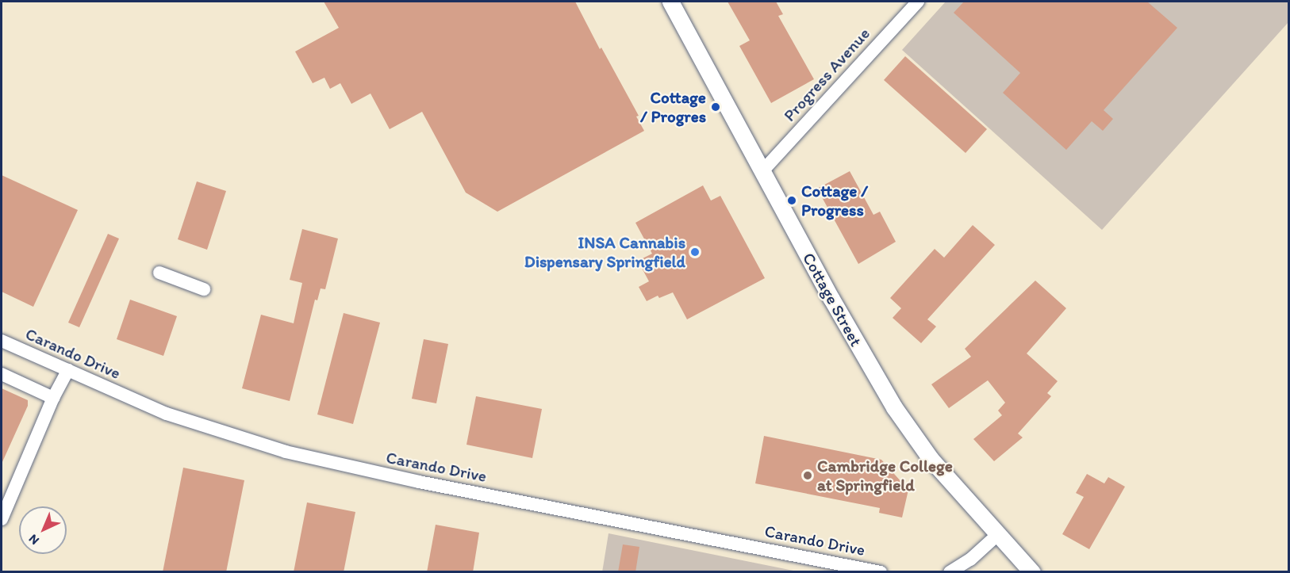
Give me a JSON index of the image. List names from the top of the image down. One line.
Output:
{"streets":{"main road":["Cottage Street"],"street":["Progress Avenue","Carando Drive"]},"crossings":[["Progress Avenue","Cottage Street"]],"places":["Cottage / Progres","Cottage / Progress","INSA Cannabis Dispensary Springfield","Cambridge College at Springfield"],"north":"bottom left"}
